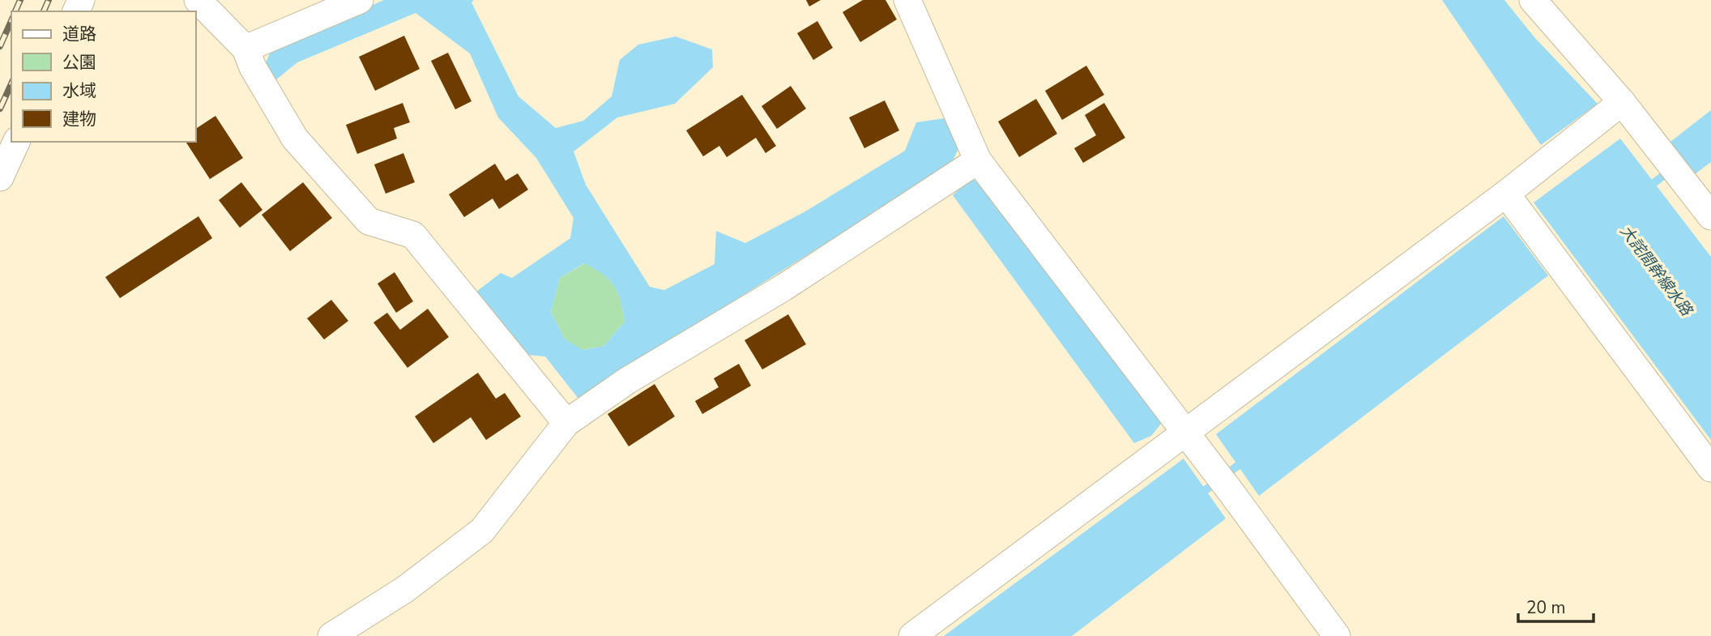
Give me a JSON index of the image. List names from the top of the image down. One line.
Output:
{"water":["大詫間幹線水路"],"legend":["道路","公園","水域","建物"],"scale_bar":"20 m"}
